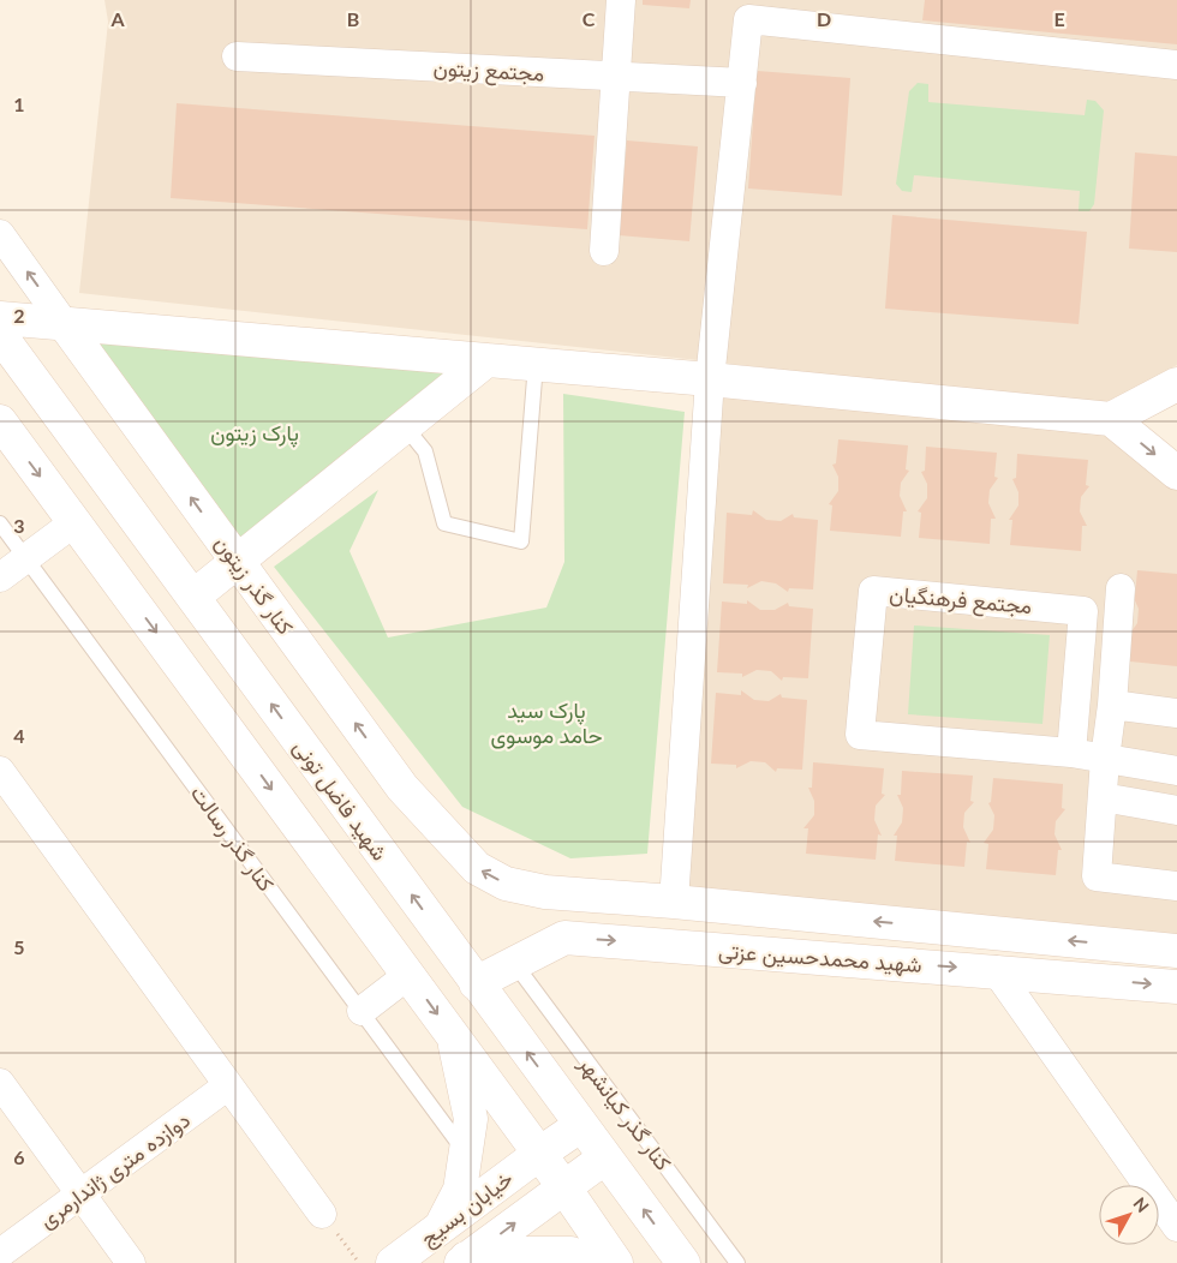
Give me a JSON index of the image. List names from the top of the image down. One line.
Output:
{"streets":{"main road":["کنار گذر زیتون","شهید فاضل تونی","شهید محمدحسین عزتی","خیابان بسیج"],"street":["مجتمع زیتون","مجتمع فرهنگیان","دوازده متری ژاندارمری"],"lane":["کنار گذر رسالت","کنار گذر کیانشهر"]},"crossings":[["کنار گذر زیتون","شهید محمدحسین عزتی"],["شهید فاضل تونی","خیابان بسیج"]],"one_way":["کنار گذر زیتون"],"parks":["پارک زیتون","پارک سید حامد موسوی"],"north":"top right","grid":{"columns":["A","B","C","D","E"],"rows":["1","2","3","4","5","6"]}}
